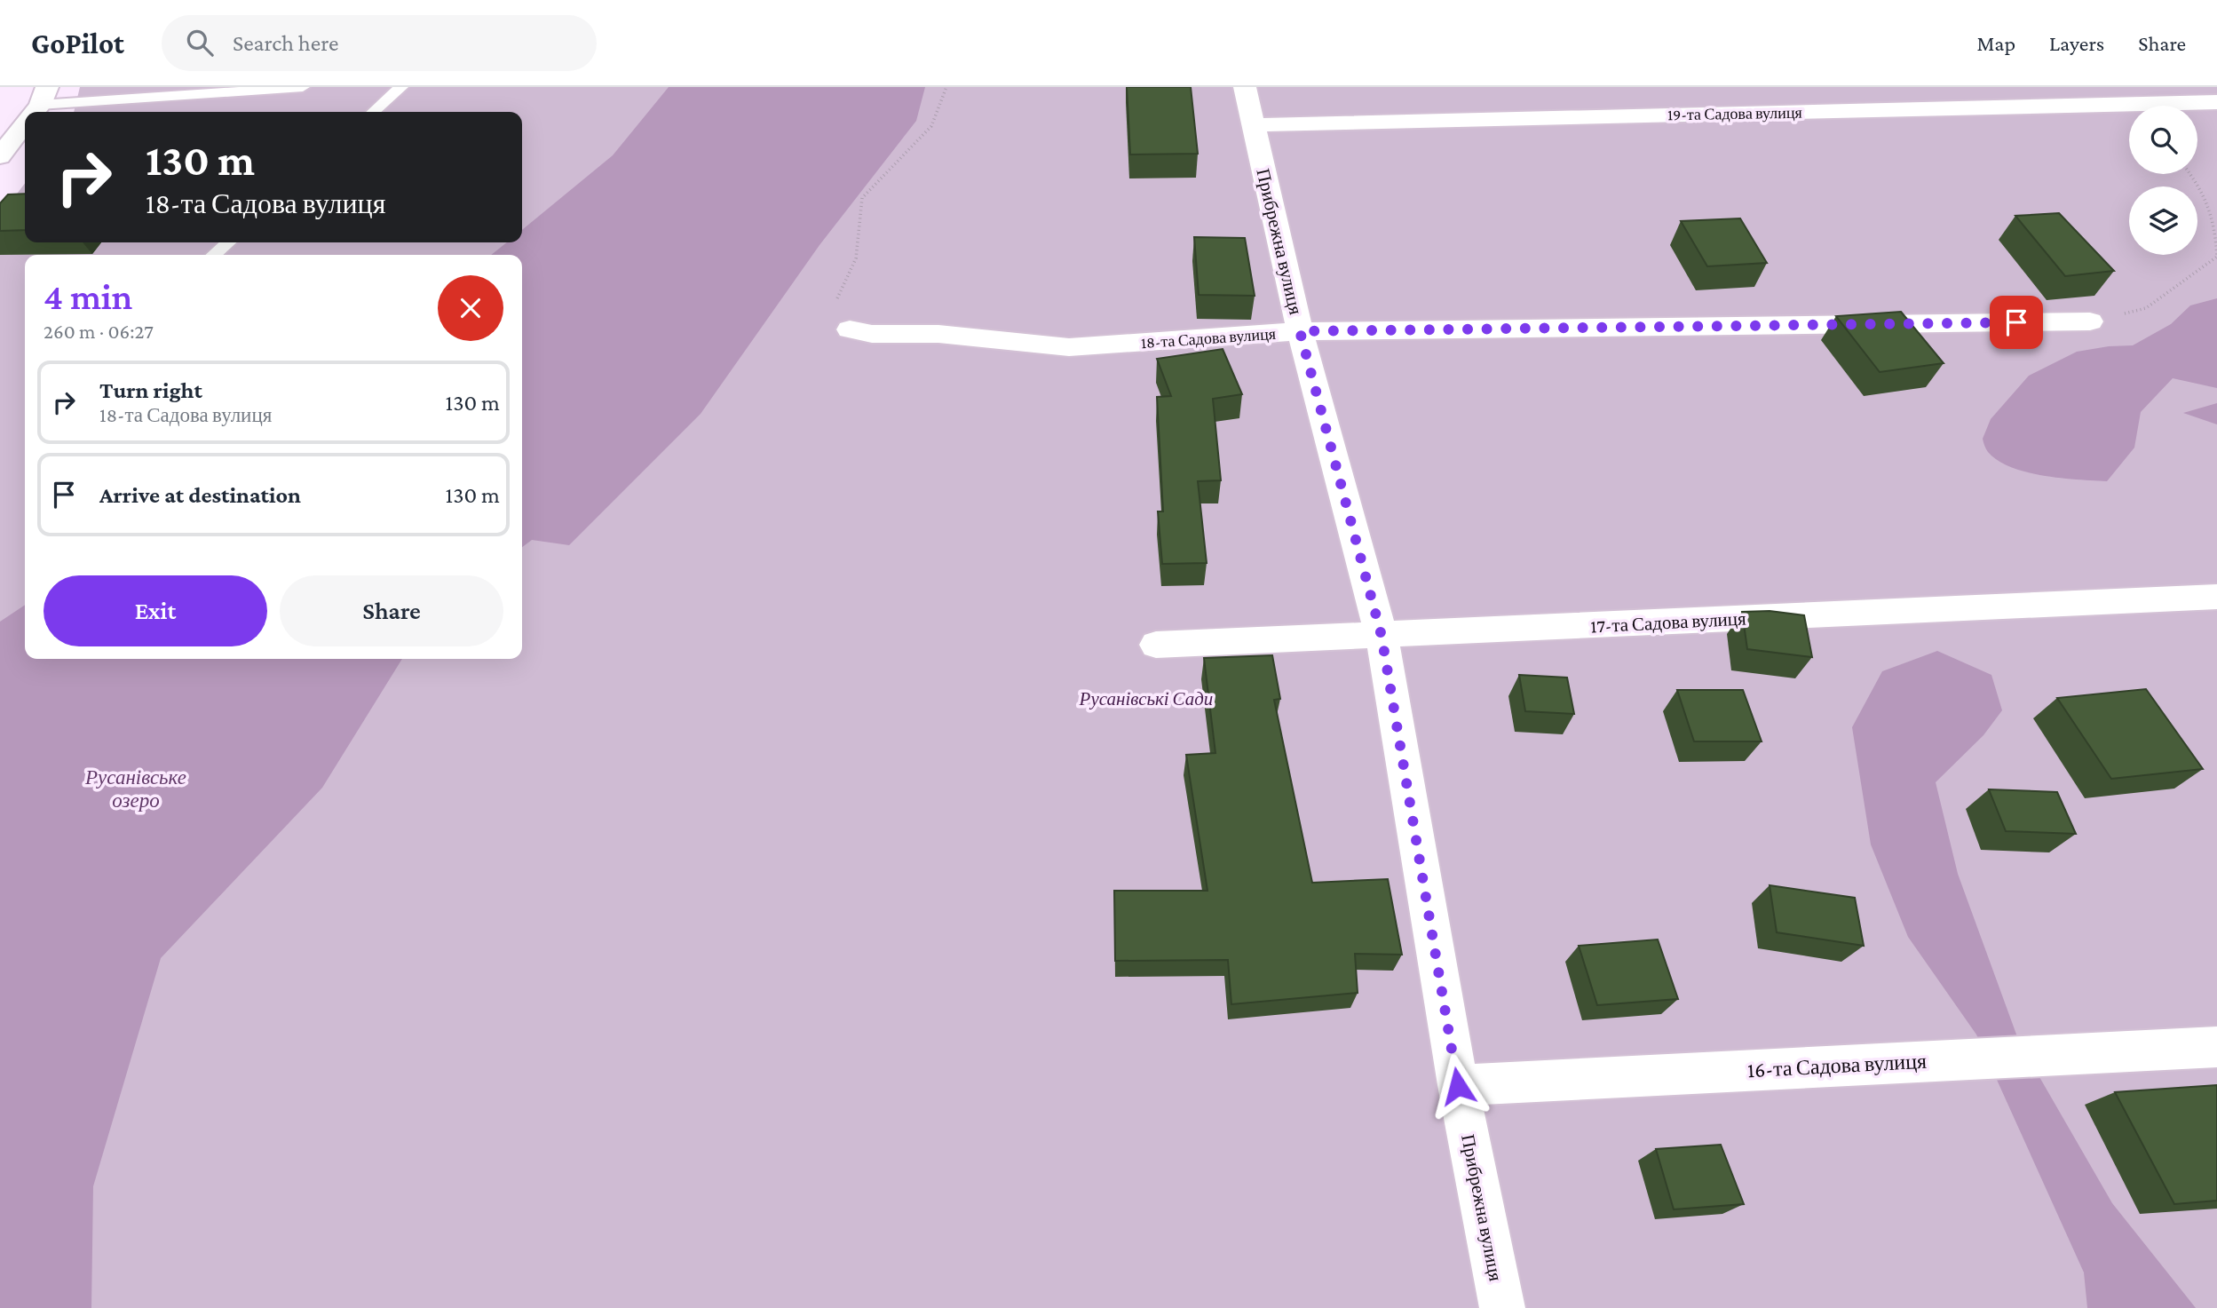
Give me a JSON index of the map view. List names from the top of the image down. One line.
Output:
{"streets":{"street":["19-та Садова вулиця","Прибрежна вулиця","18-та Садова вулиця","17-та Садова вулиця","16-та Садова вулиця"]},"crossings":[["19-та Садова вулиця","Прибрежна вулиця"],["Прибрежна вулиця","18-та Садова вулиця"],["Прибрежна вулиця","17-та Садова вулиця"],["Прибрежна вулиця","16-та Садова вулиця"]],"water":["Русанівське озеро"],"parks":["Русанівські Сади"],"page":{"header":"GoPilot","search":"Search here","nav":["Map","Layers","Share"],"turn":["130 m","18-та Садова вулиця"],"heading":["4 min","260 m · 06:27"],"list":[{"name":"Turn right","note":"18-та Садова вулиця","value":"130 m"},{"name":"Arrive at destination","value":"130 m"}],"buttons":["Exit","Share"]}}
